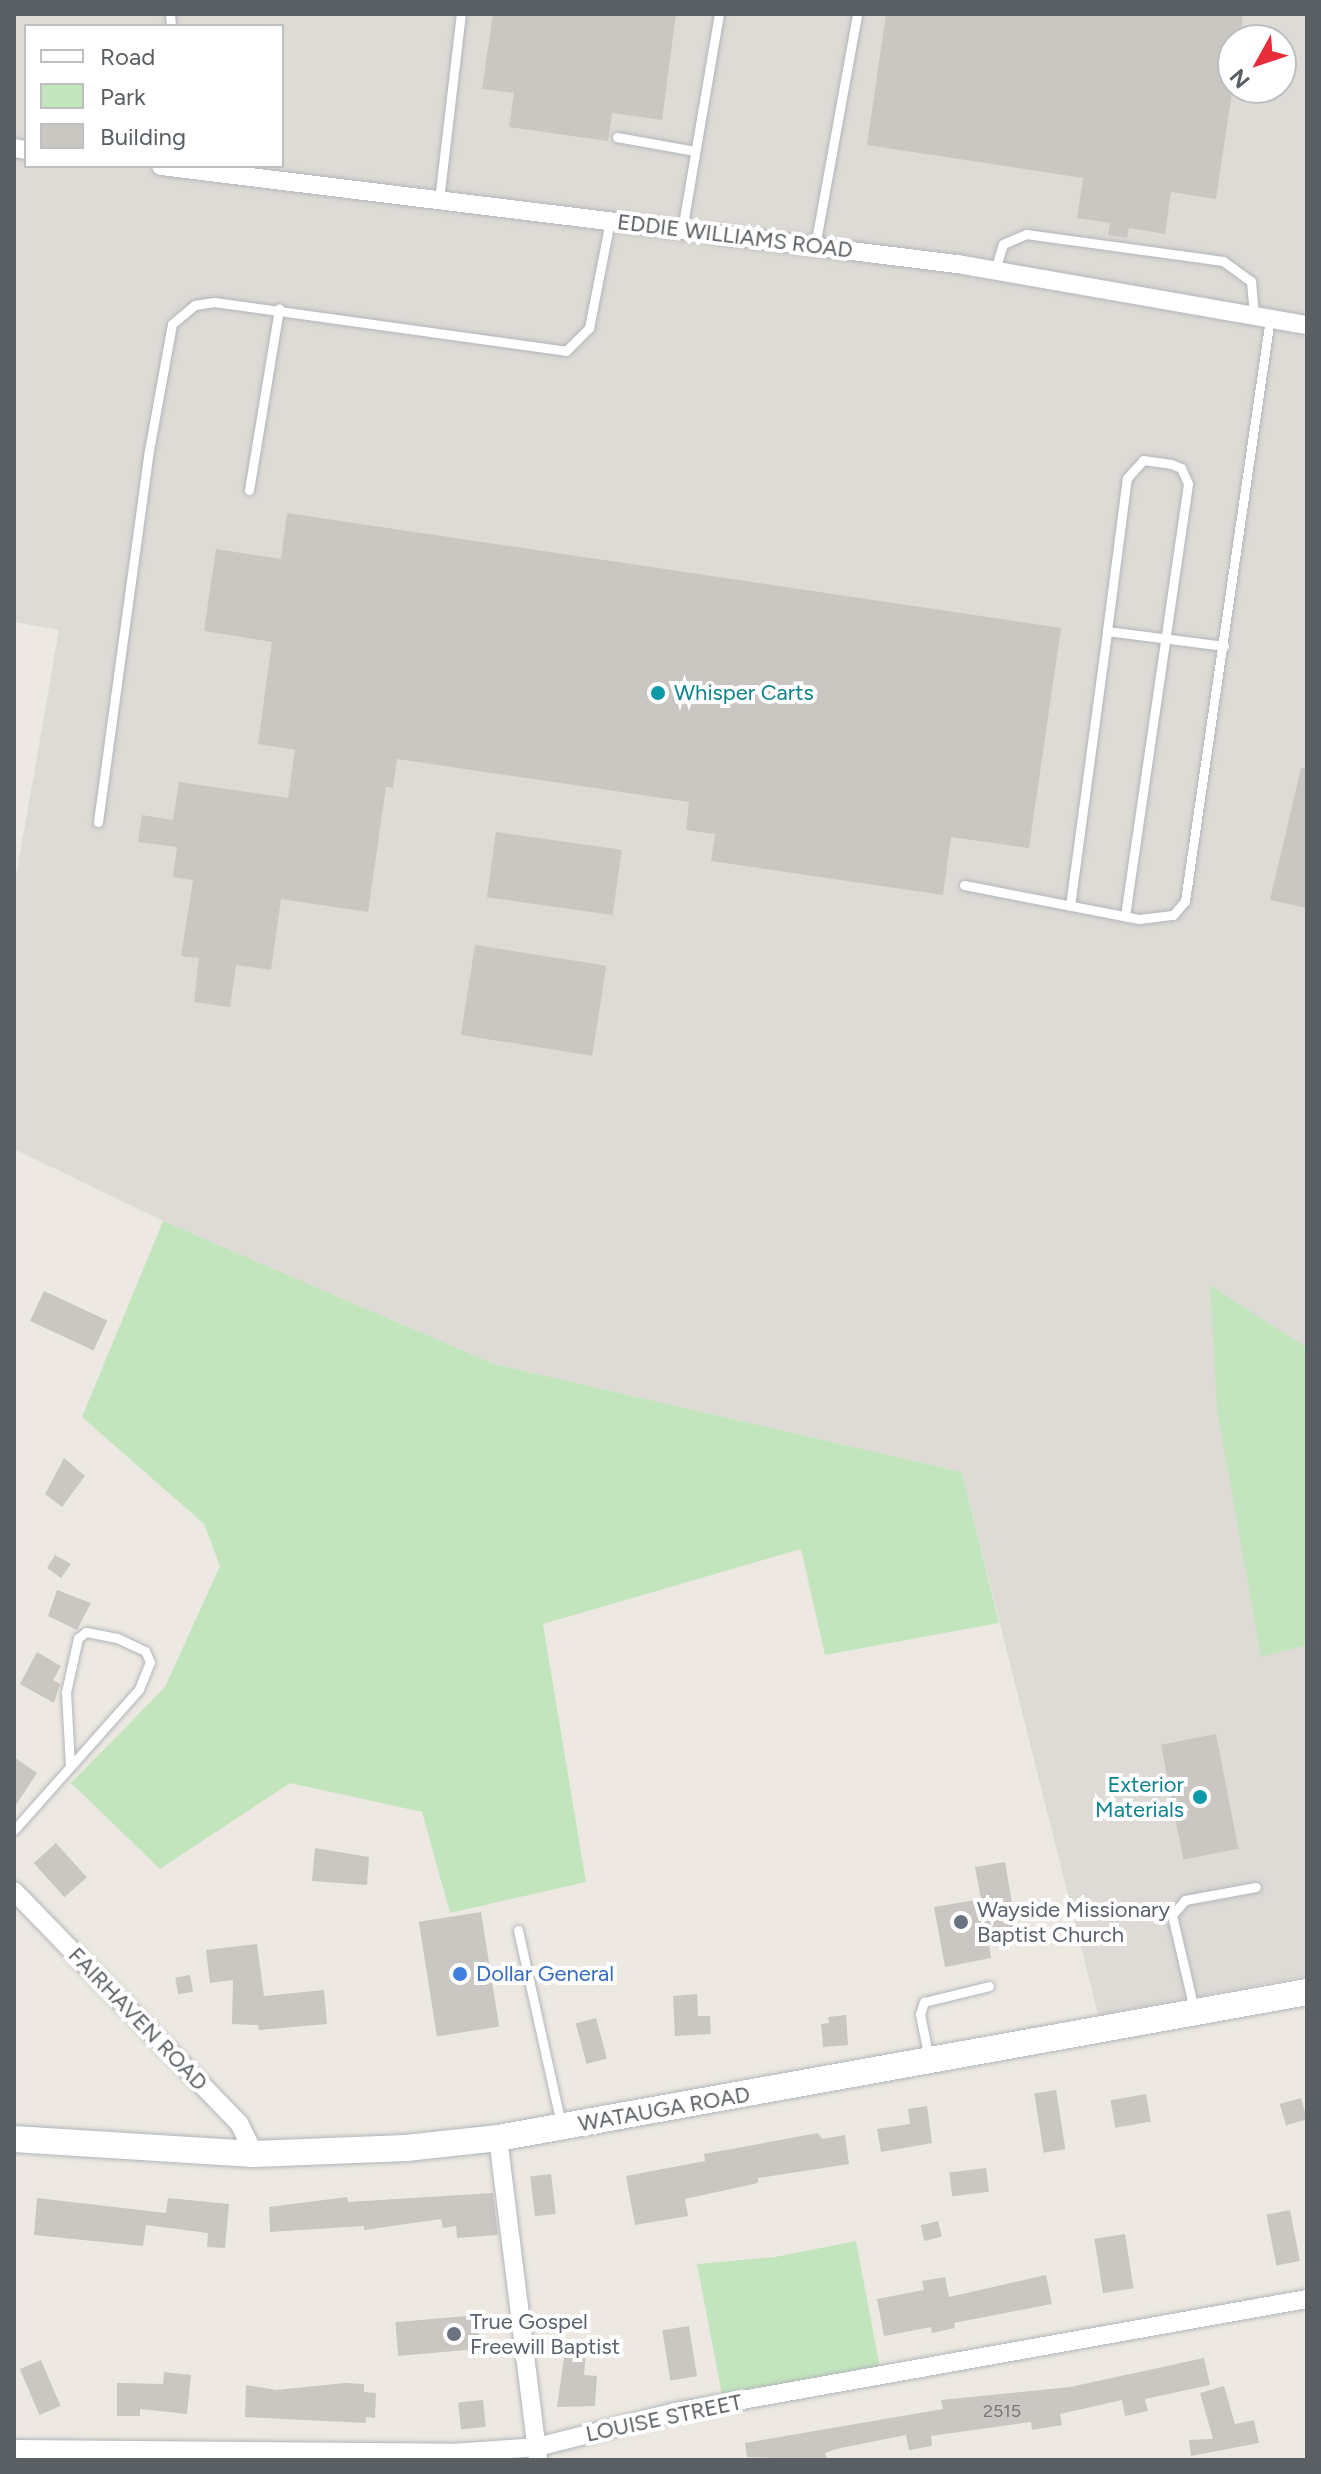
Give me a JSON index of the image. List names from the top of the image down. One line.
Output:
{"streets":{"main road":["WATAUGA ROAD"],"street":["EDDIE WILLIAMS ROAD","FAIRHAVEN ROAD","LOUISE STREET"]},"crossings":[["FAIRHAVEN ROAD","WATAUGA ROAD"]],"places":["Whisper Carts","Exterior Materials","Wayside Missionary Baptist Church","Dollar General","True Gospel Freewill Baptist"],"house_numbers":["2515"],"legend":["Road","Park","Building"],"north":"bottom left"}
